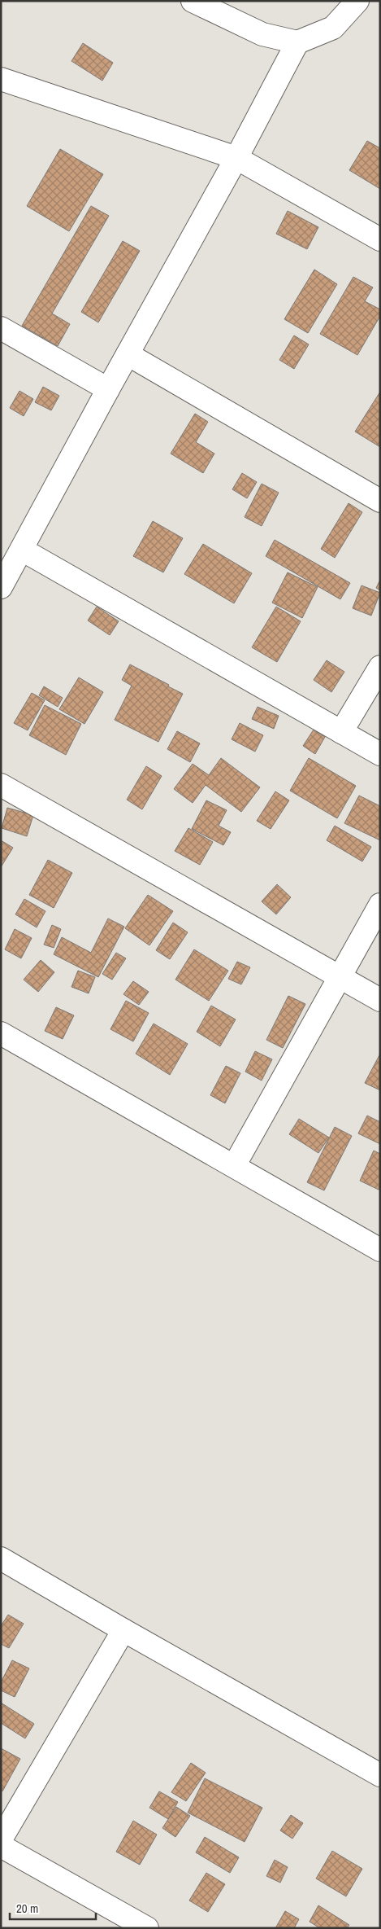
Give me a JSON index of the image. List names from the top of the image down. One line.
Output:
{"scale_bar":"20 m"}
